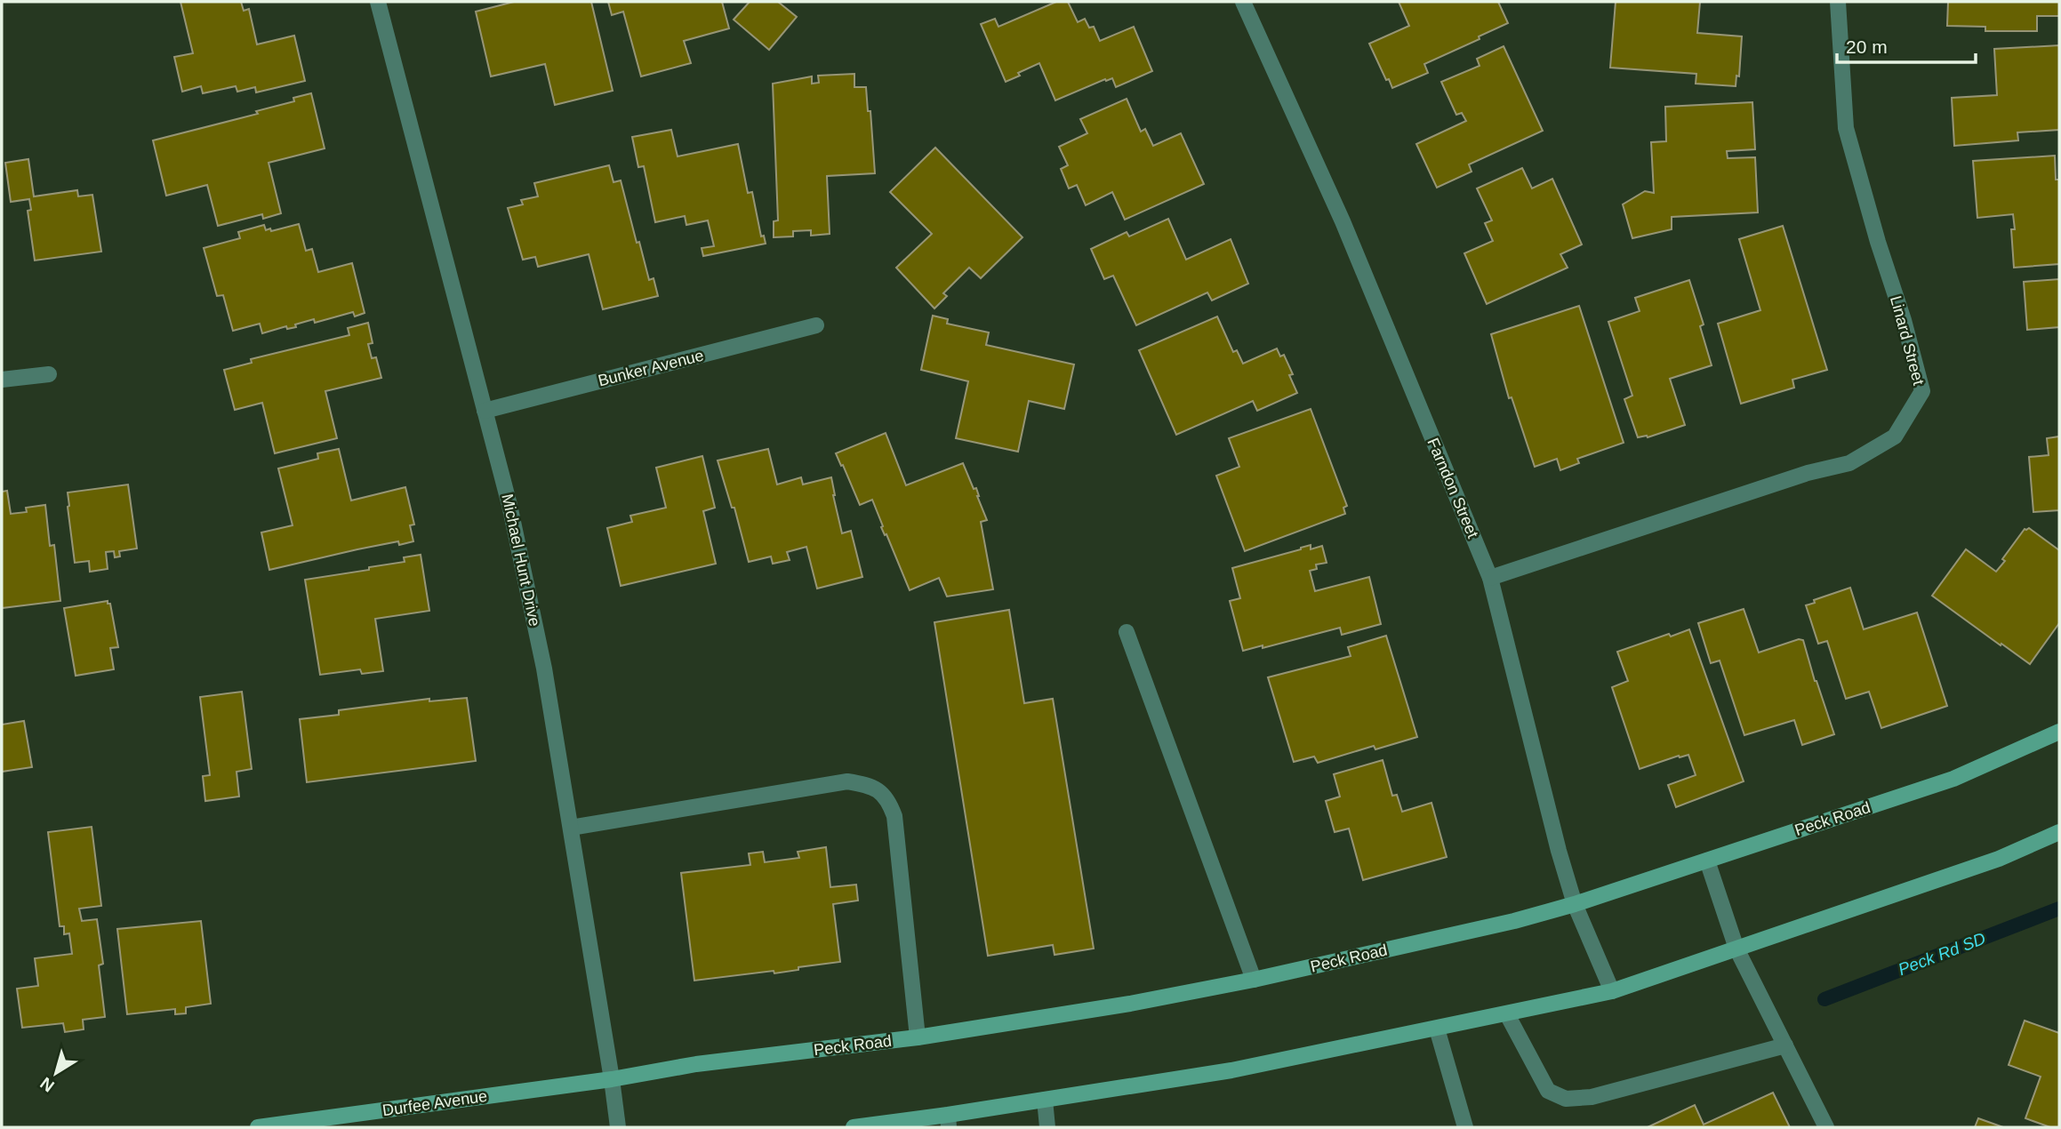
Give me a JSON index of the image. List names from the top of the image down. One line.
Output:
{"streets":{"main road":["Peck Road","Durfee Avenue"],"street":["Linard Street","Bunker Avenue","Farndon Street","Michael Hunt Drive"]},"crossings":[["Linard Street","Farndon Street"],["Bunker Avenue","Michael Hunt Drive"],["Farndon Street","Peck Road"],["Michael Hunt Drive","Peck Road"],["Michael Hunt Drive","Durfee Avenue"],["Peck Road","Durfee Avenue"]],"water":["Peck Rd SD"],"scale_bar":"20 m","north":"bottom left"}
